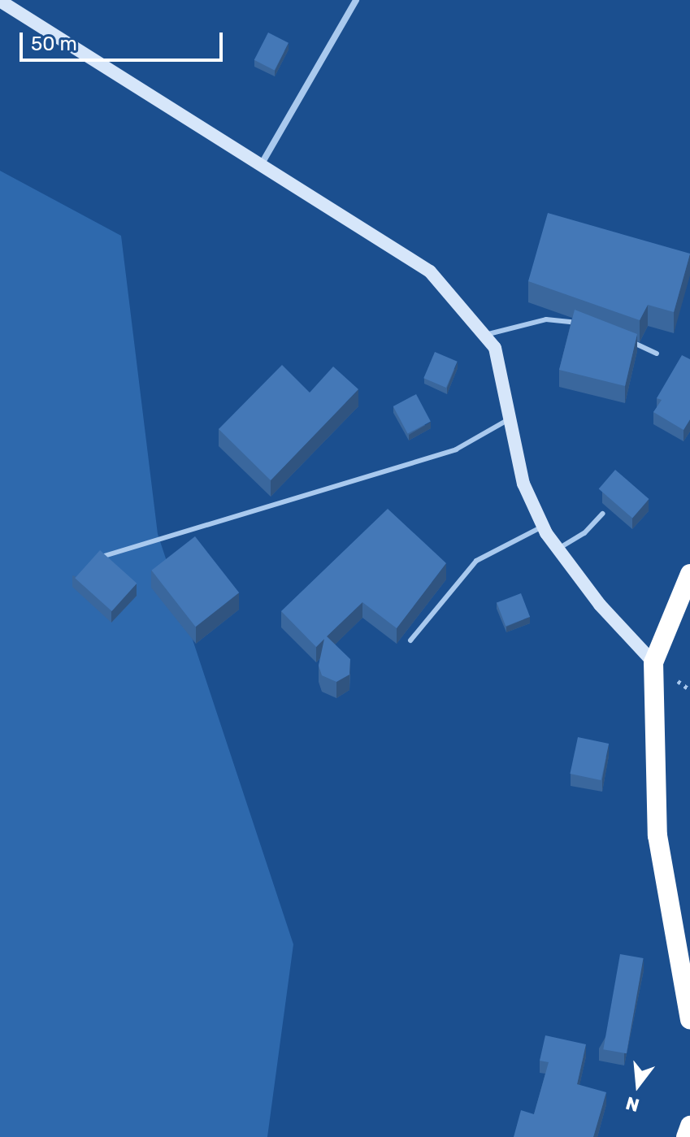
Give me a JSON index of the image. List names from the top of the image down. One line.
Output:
{"scale_bar":"50 m","north":"bottom"}
